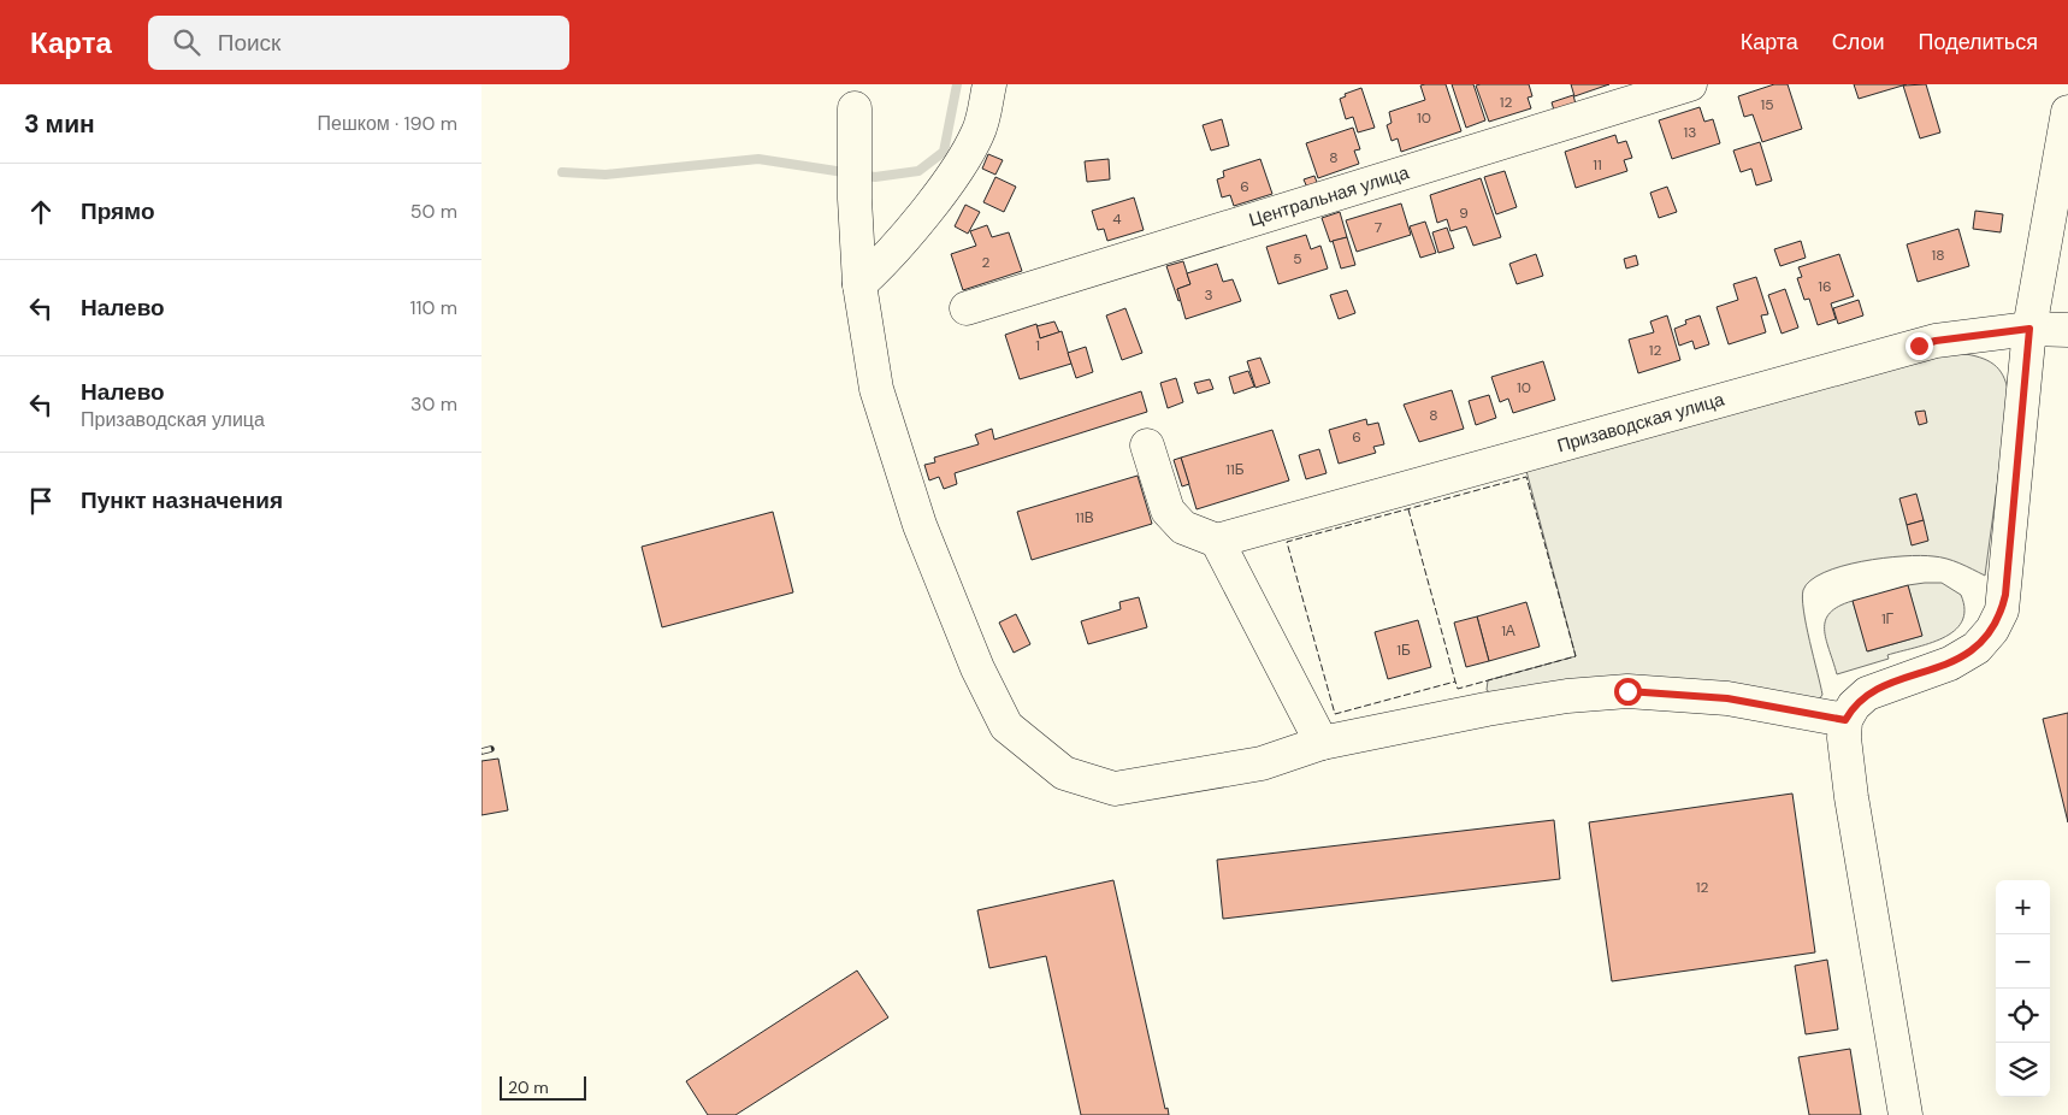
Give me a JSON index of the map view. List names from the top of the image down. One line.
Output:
{"streets":{"street":["Центральная улица","Призаводская улица"]},"house_numbers":["12","15","10","13","8","11","6","9","4","7","18","5","2","16","3","1","12","10","8","6","11Б","11В","1Г","1А","1Б","12"],"scale_bar":"20 m","page":{"header":"Карта","search":"Поиск","nav":["Карта","Слои","Поделиться"],"heading":["3 мин","Пешком · 190 m"],"list":[["Прямо","50 m"],["Налево","110 m"],["Налево","Призаводская улица","30 m"],"Пункт назначения"],"map_buttons":["+","−"],"scale":"20 m"}}
